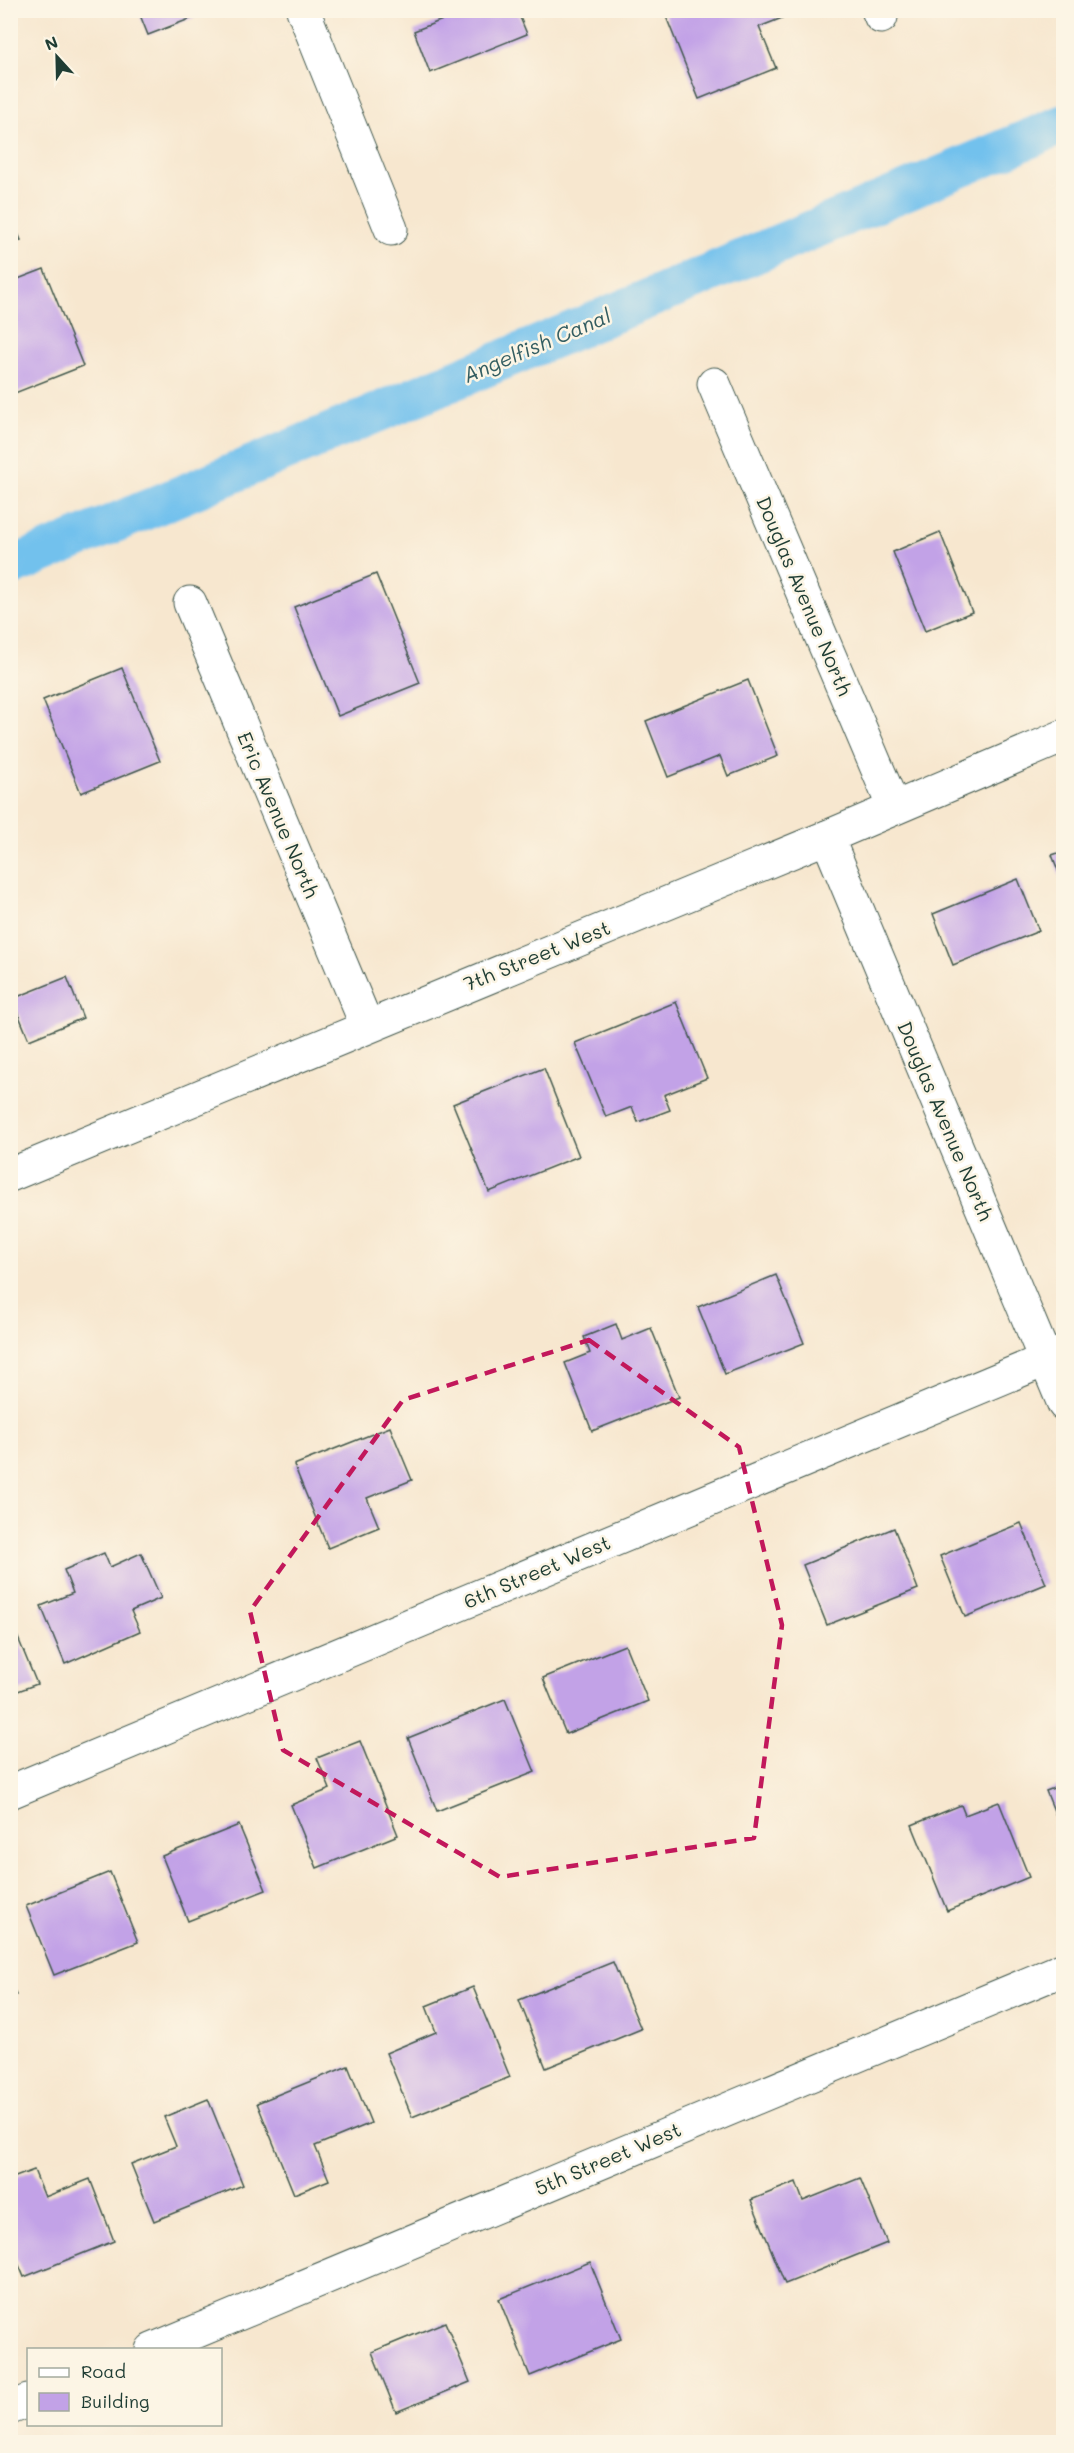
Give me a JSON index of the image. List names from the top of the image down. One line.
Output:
{"streets":{"street":["Douglas Avenue North","Eric Avenue North","7th Street West","6th Street West","5th Street West"]},"crossings":[["Douglas Avenue North","7th Street West"],["Douglas Avenue North","6th Street West"],["Eric Avenue North","7th Street West"]],"water":["Angelfish Canal"],"legend":["Road","Building"],"north":"top"}
